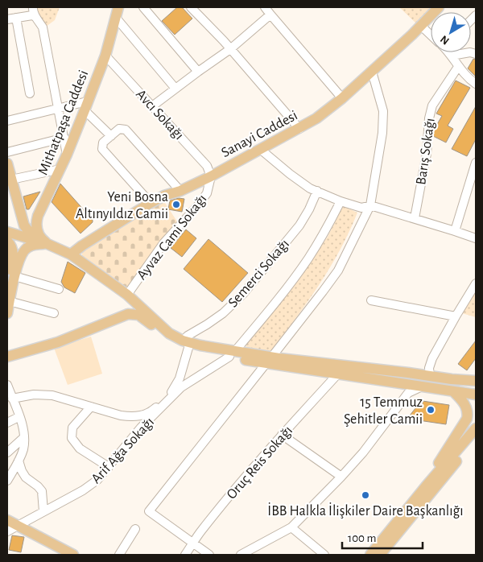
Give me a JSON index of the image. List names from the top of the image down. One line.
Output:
{"streets":{"main road":["Mithatpaşa Caddesi","Sanayi Caddesi"],"street":["Avcı Sokağı","Barış Sokağı","Ayvaz Cami Sokağı","Semerci Sokağı","Arif Ağa Sokağı","Oruç Reis Sokağı"]},"crossings":[["Avcı Sokağı","Mithatpaşa Caddesi"],["Avcı Sokağı","Sanayi Caddesi"],["Avcı Sokağı","Ayvaz Cami Sokağı"],["Sanayi Caddesi","Ayvaz Cami Sokağı"]],"places":["Yeni Bosna Altınyıldız Camii","15 Temmuz Şehitler Camii","İBB Halkla İlişkiler Daire Başkanlığı"],"scale_bar":"100 m","north":"bottom left"}
